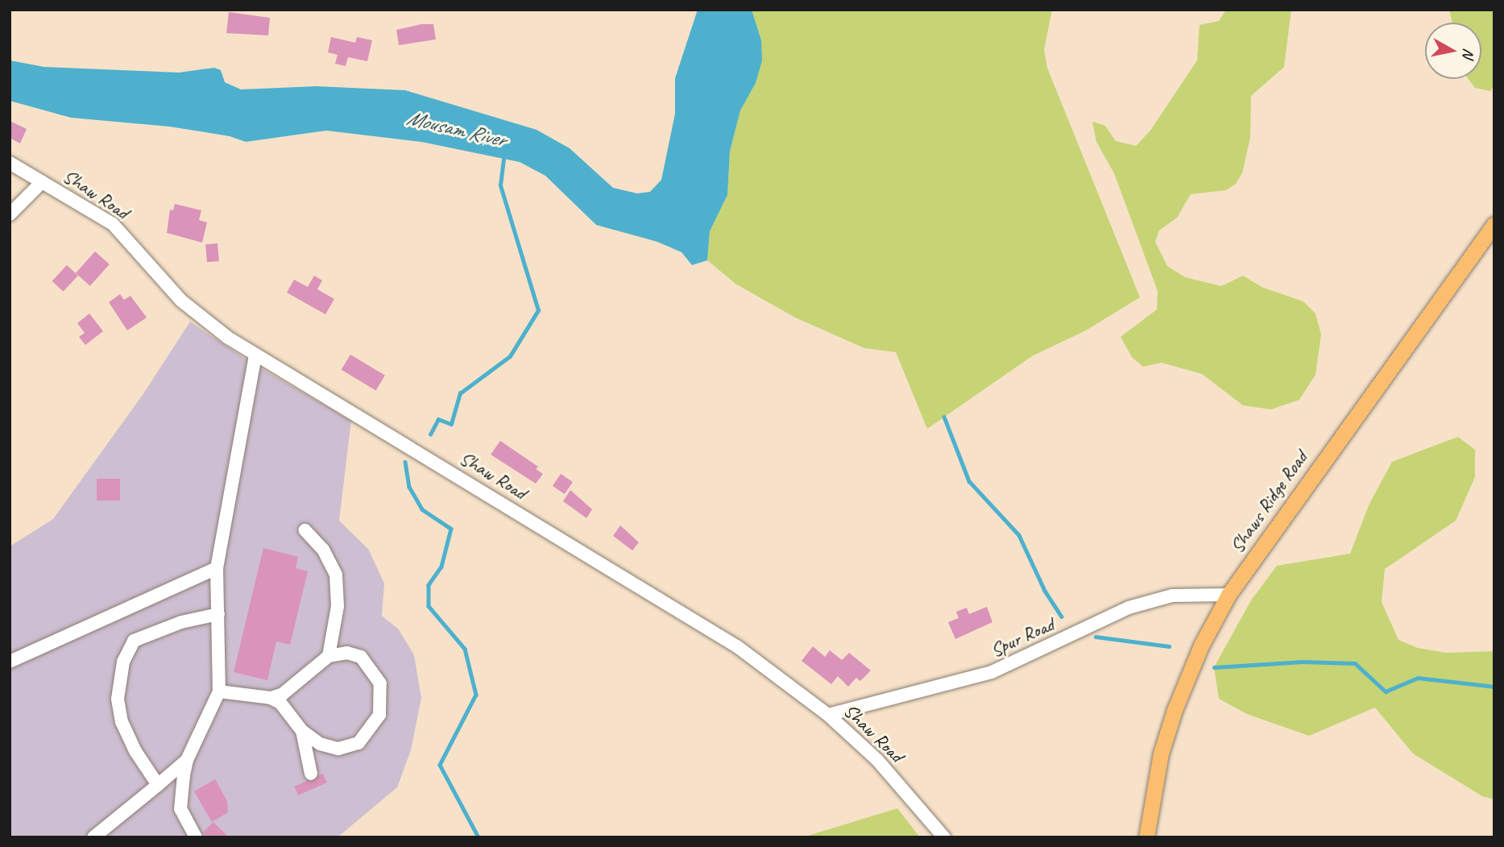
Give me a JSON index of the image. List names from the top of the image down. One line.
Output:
{"streets":{"main road":["Shaws Ridge Road"],"street":["Shaw Road","Spur Road"]},"crossings":[["Shaw Road","Spur Road"],["Shaws Ridge Road","Spur Road"]],"water":["Mousam River"],"north":"right"}
